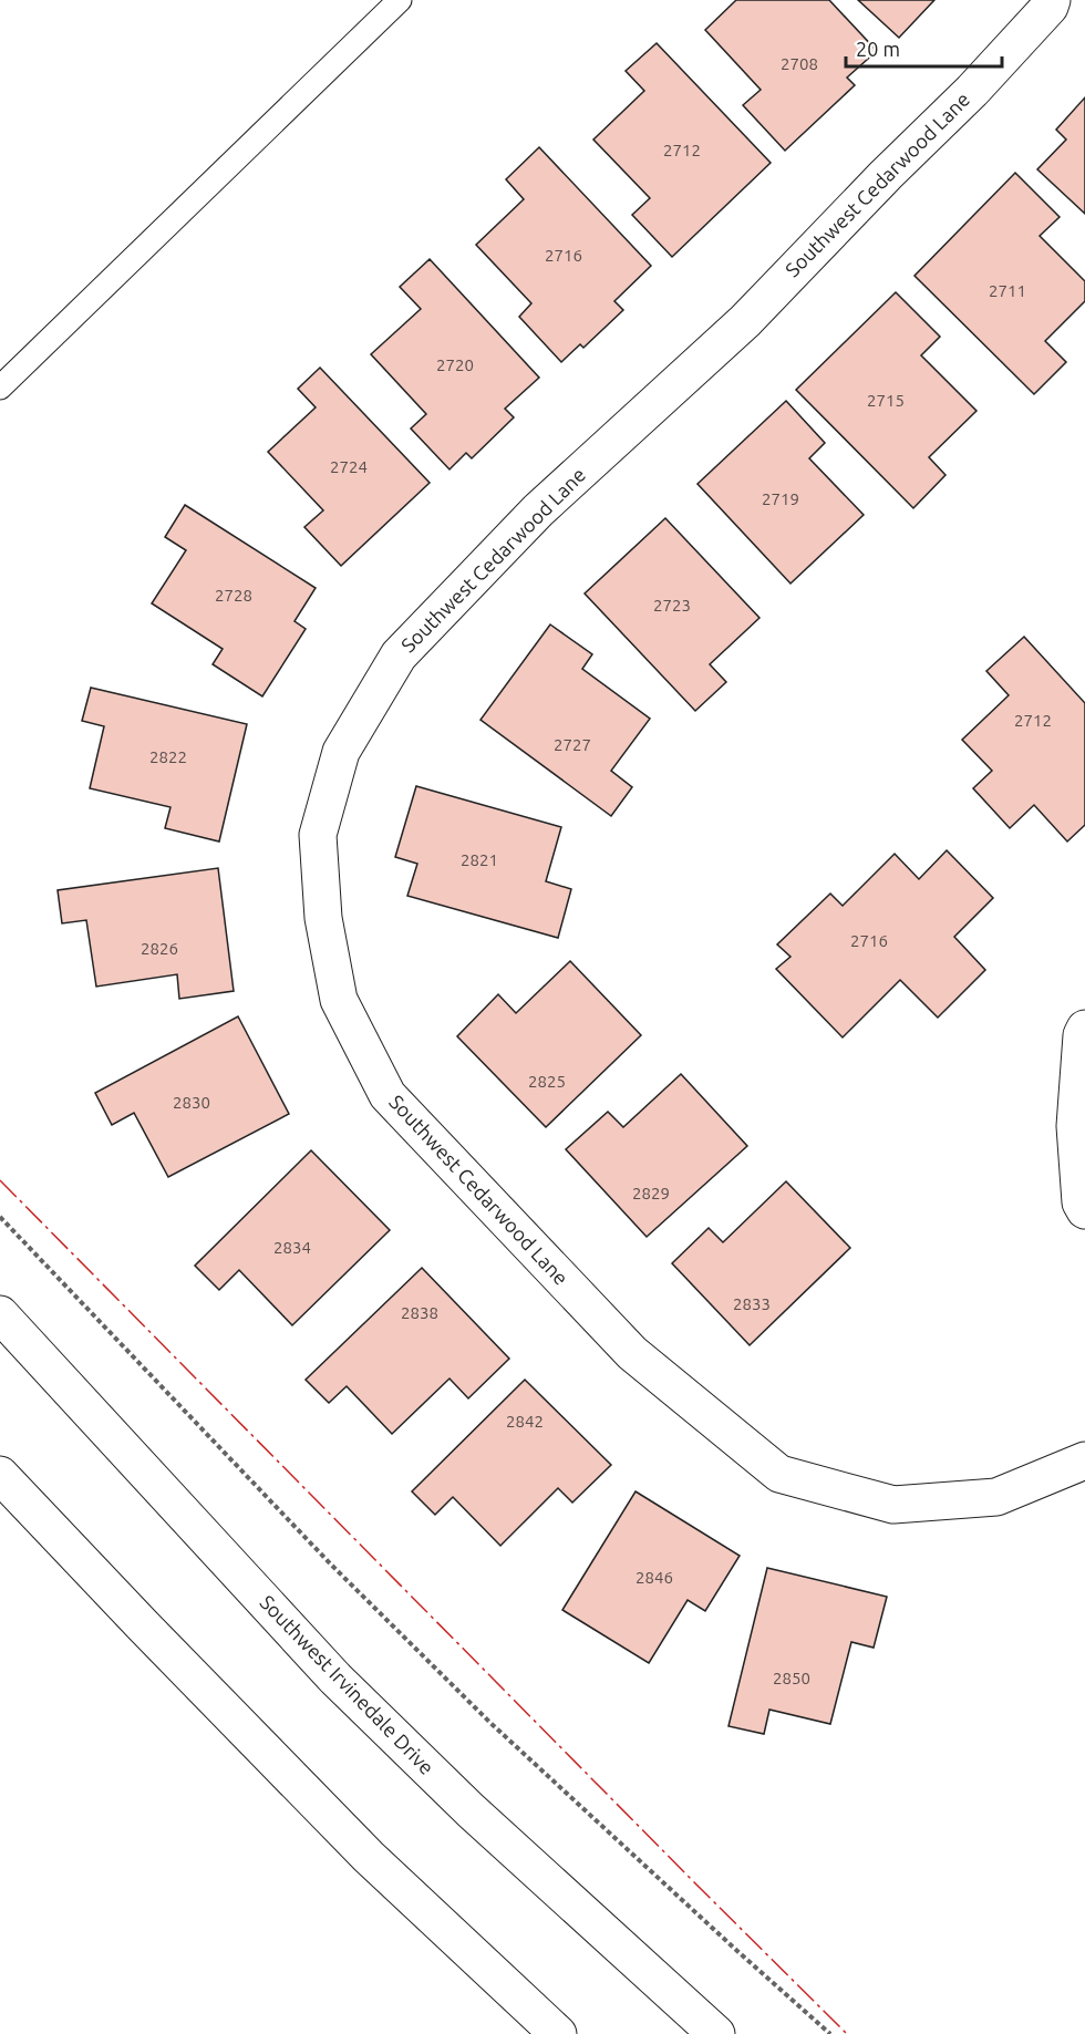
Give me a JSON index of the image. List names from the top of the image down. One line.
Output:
{"streets":{"street":["Southwest Cedarwood Lane","Southwest Irvinedale Drive"]},"house_numbers":["2708","2712","2716","2711","2720","2715","2724","2719","2728","2723","2712","2727","2822","2821","2716","2826","2825","2830","2829","2834","2833","2838","2842","2846","2850"],"scale_bar":"20 m"}
